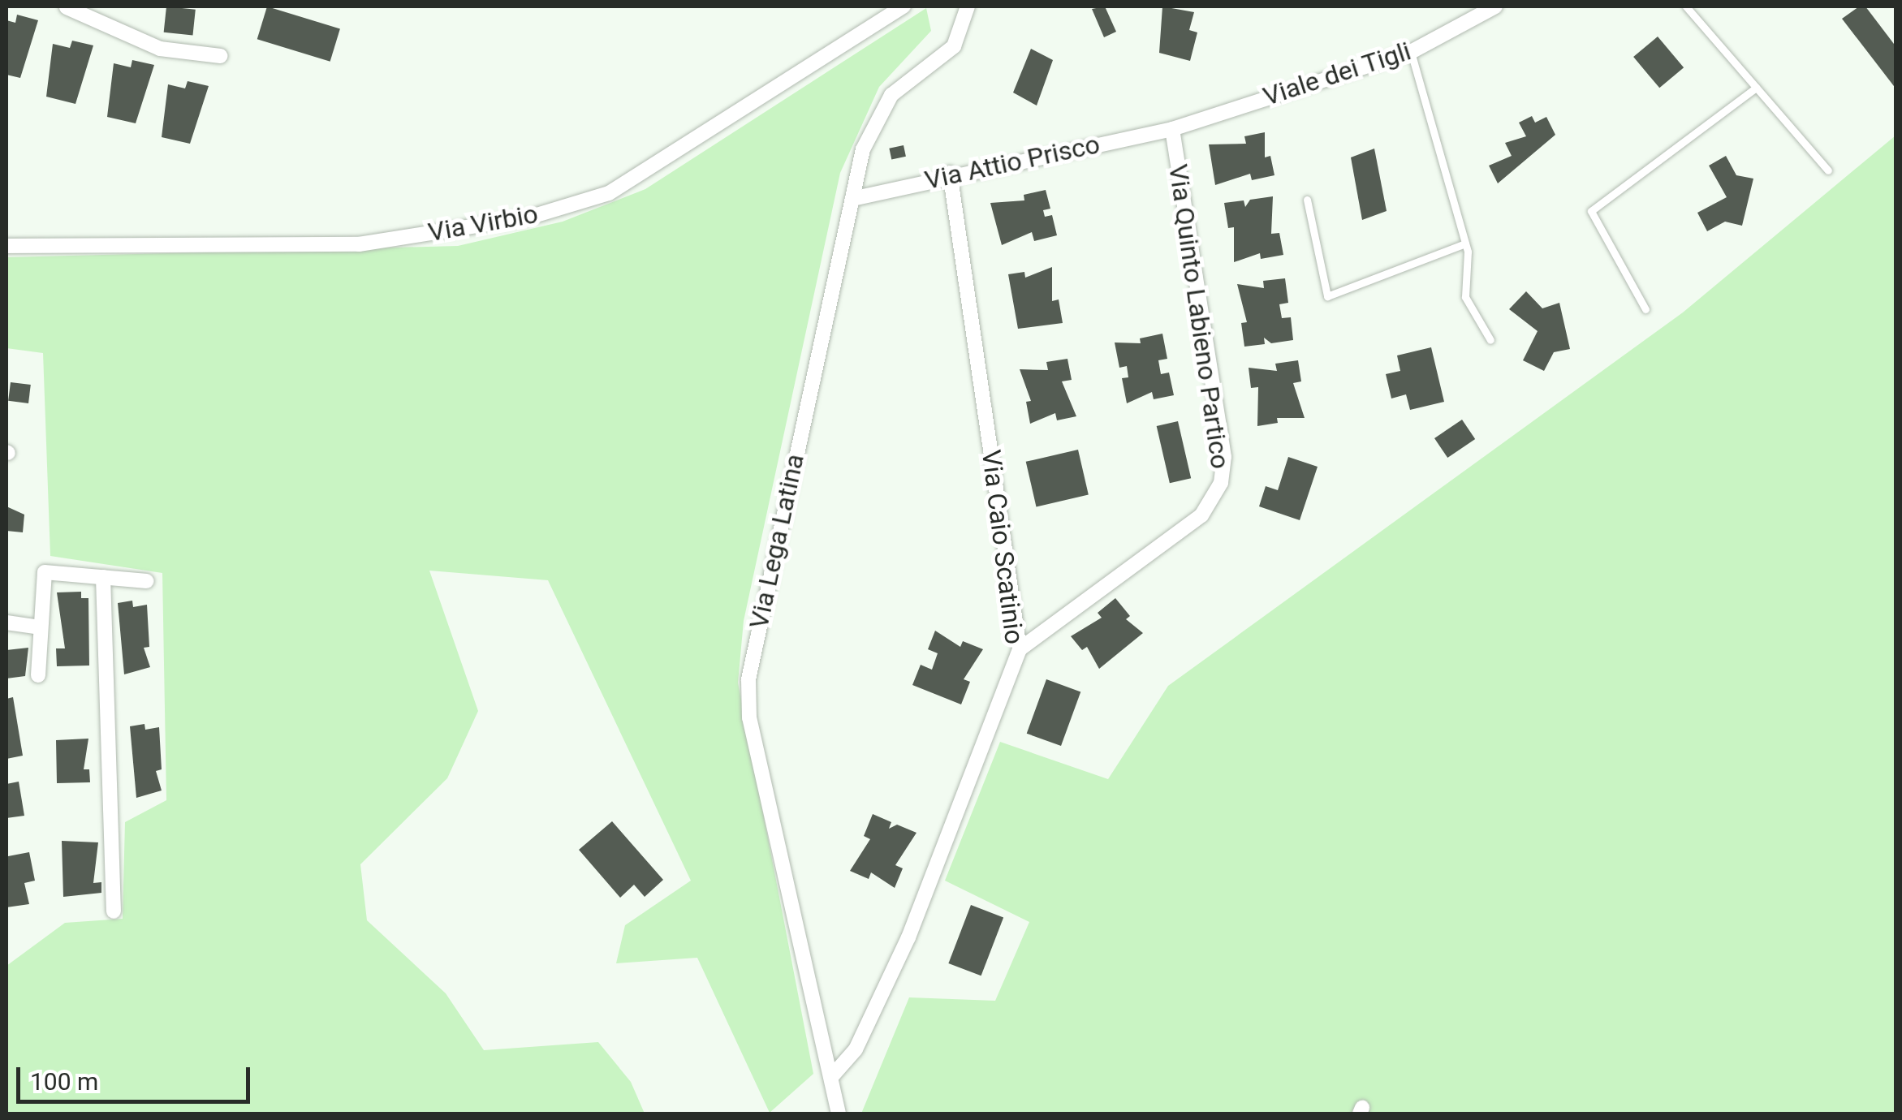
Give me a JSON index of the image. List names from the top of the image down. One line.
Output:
{"streets":{"street":["Viale dei Tigli","Via Attio Prisco","Via Virbio","Via Quinto Labieno Partico","Via Lega Latina","Via Caio Scatinio"]},"crossings":[["Viale dei Tigli","Via Attio Prisco"],["Viale dei Tigli","Via Quinto Labieno Partico"],["Via Attio Prisco","Via Quinto Labieno Partico"],["Via Attio Prisco","Via Lega Latina"],["Via Attio Prisco","Via Caio Scatinio"],["Via Quinto Labieno Partico","Via Caio Scatinio"],["Via Lega Latina","Via Caio Scatinio"]],"scale_bar":"100 m"}
